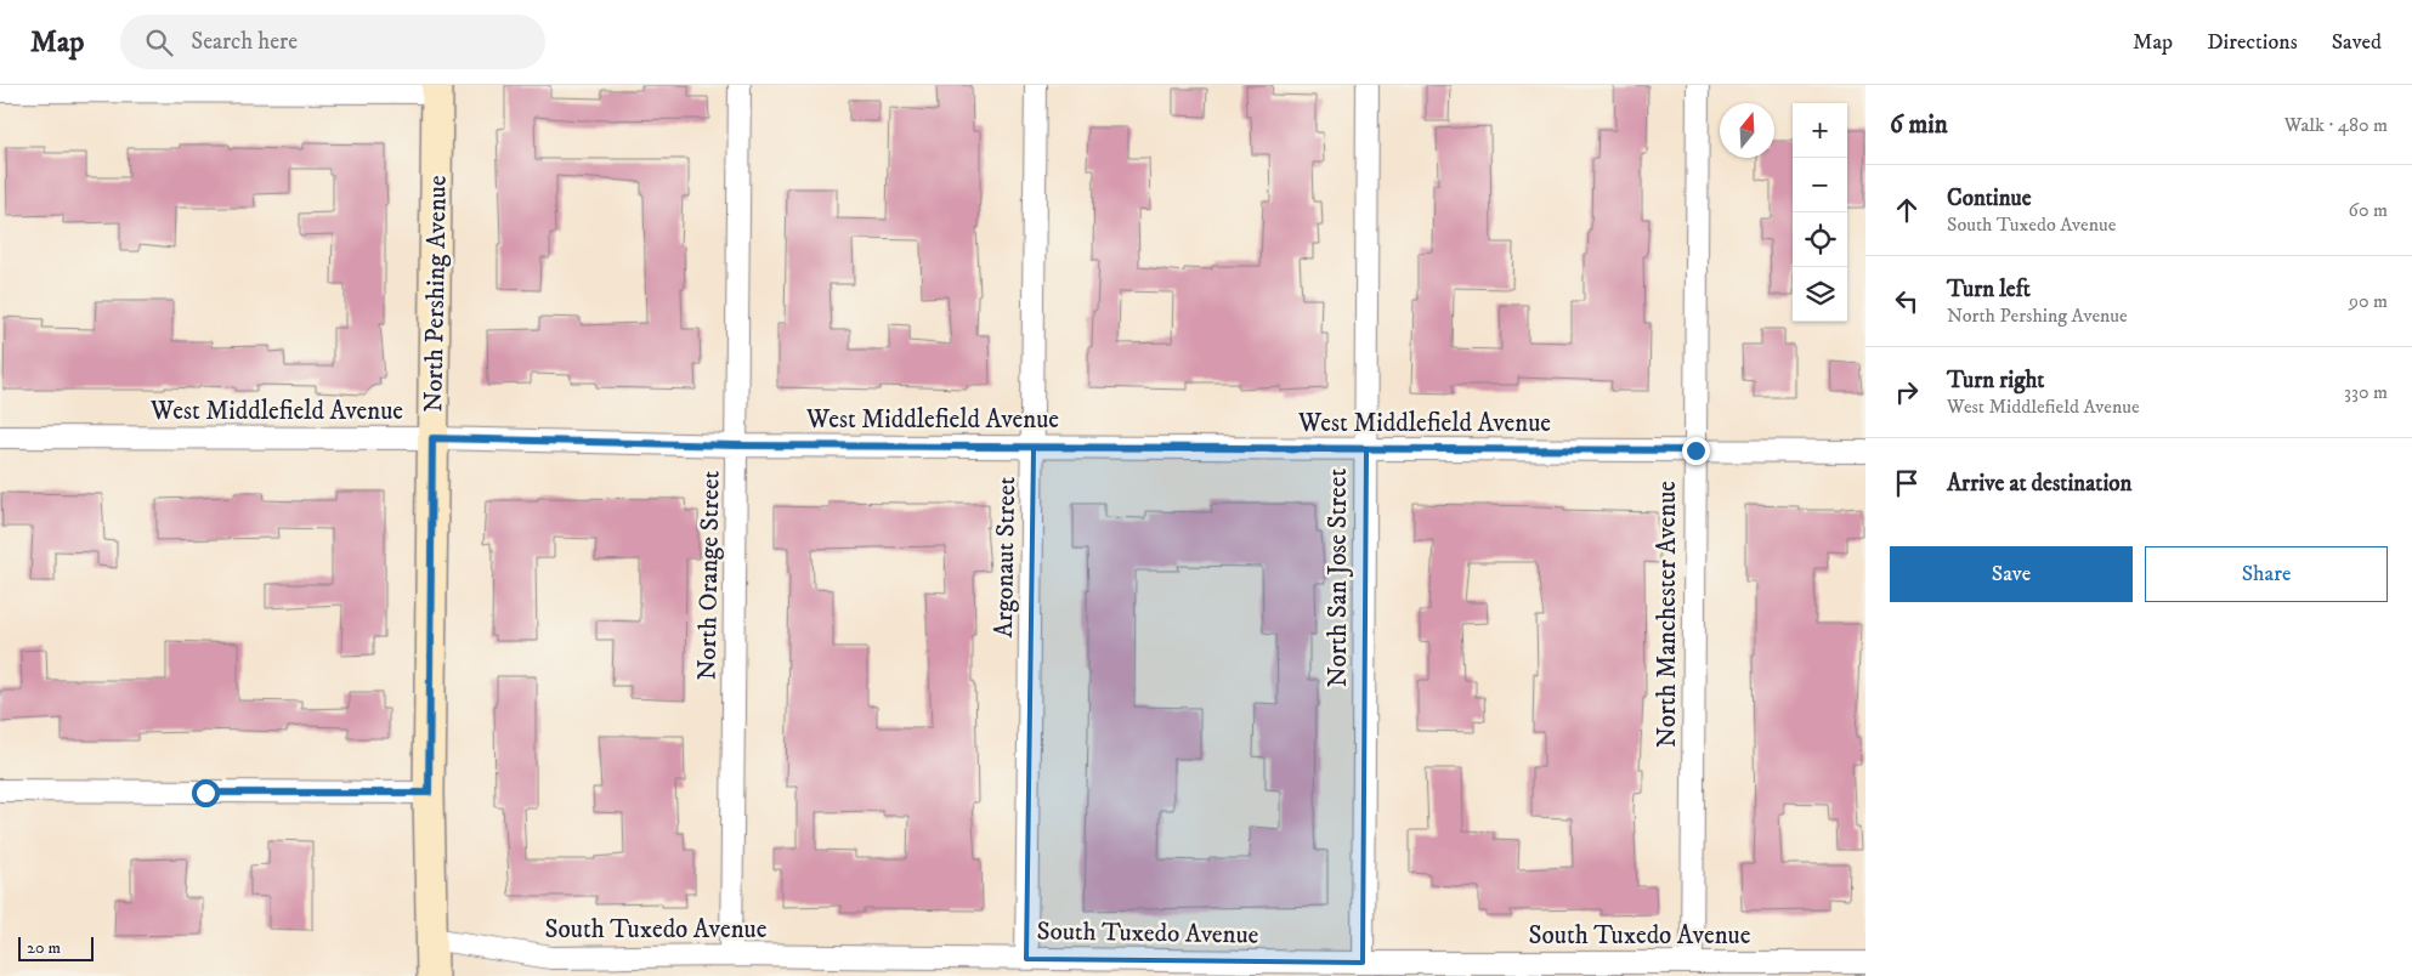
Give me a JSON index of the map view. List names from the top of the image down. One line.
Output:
{"streets":{"main road":["North Pershing Avenue"],"street":["West Middlefield Avenue","Argonaut Street","North Orange Street","North San Jose Street","North Manchester Avenue","South Tuxedo Avenue"]},"crossings":[["North Pershing Avenue","West Middlefield Avenue"],["North Pershing Avenue","South Tuxedo Avenue"],["West Middlefield Avenue","Argonaut Street"],["West Middlefield Avenue","North Orange Street"],["West Middlefield Avenue","North San Jose Street"],["West Middlefield Avenue","North Manchester Avenue"],["Argonaut Street","South Tuxedo Avenue"],["North Orange Street","South Tuxedo Avenue"],["North San Jose Street","South Tuxedo Avenue"],["North Manchester Avenue","South Tuxedo Avenue"]],"scale_bar":"20 m","north":"top","page":{"header":"Map","search":"Search here","nav":["Map","Directions","Saved"],"heading":["6 min","Walk · 480 m"],"map_buttons":["+","−"],"list":[["Continue","South Tuxedo Avenue","60 m"],["Turn left","North Pershing Avenue","90 m"],["Turn right","West Middlefield Avenue","330 m"],"Arrive at destination"],"buttons":["Save","Share"],"scale":"20 m"}}
